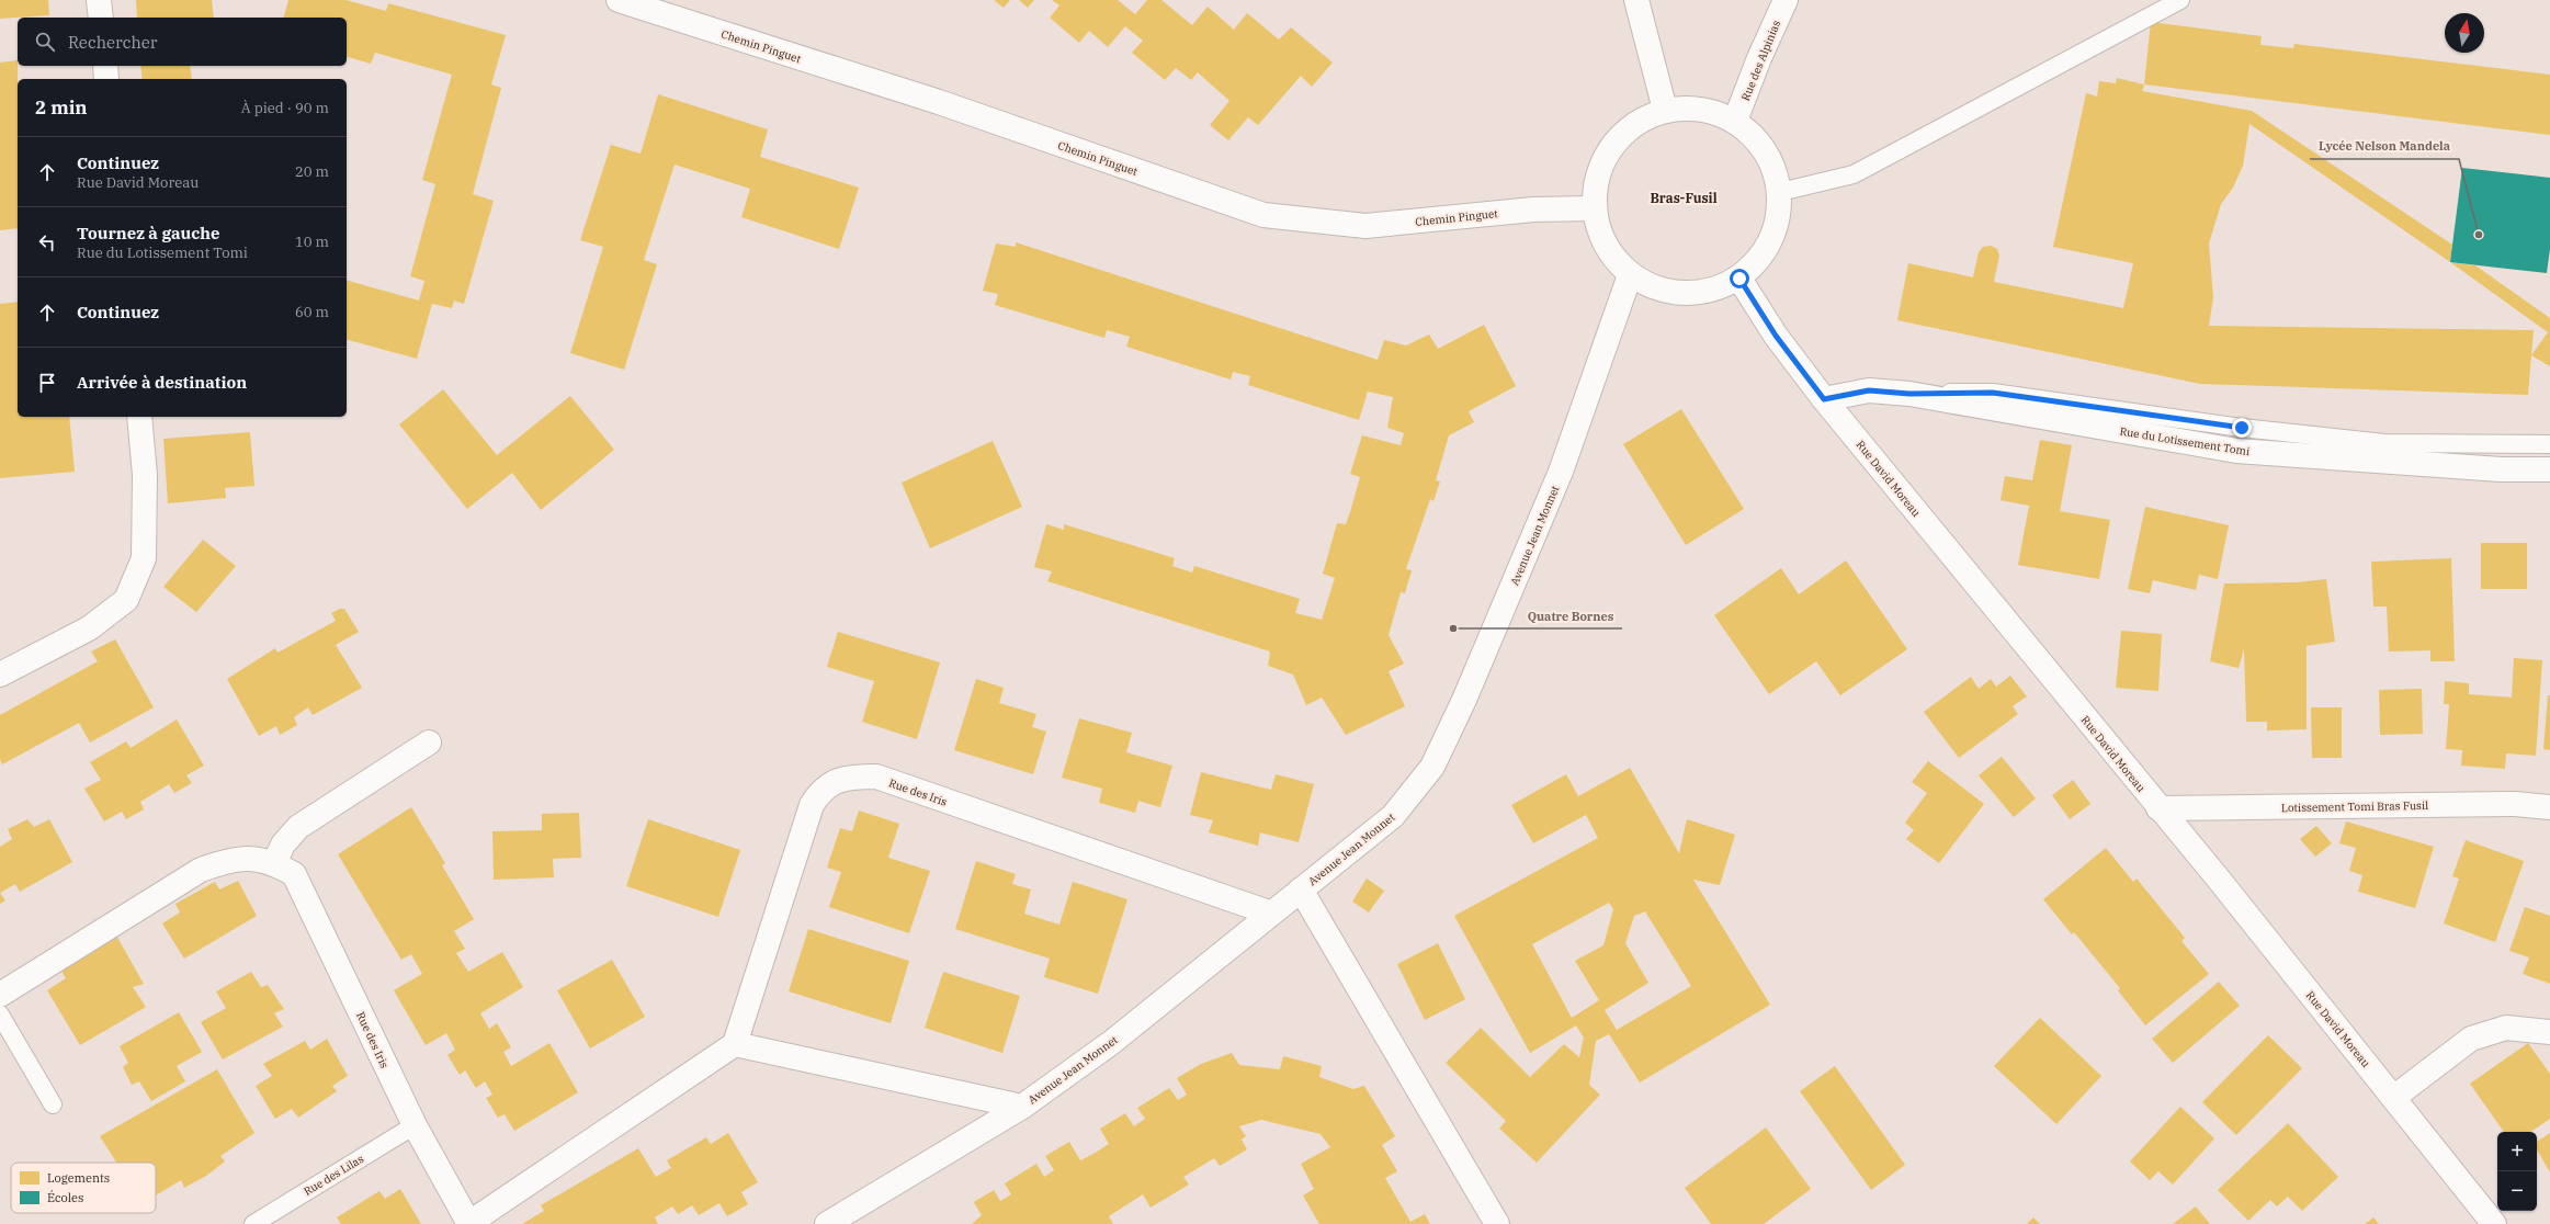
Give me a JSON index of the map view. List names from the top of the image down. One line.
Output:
{"streets":{"street":["Chemin Pinguet","Rue des Alpinias","Rue du Lotissement Tomi","Rue David Moreau","Avenue Jean Monnet","Rue des Iris","Lotissement Tomi Bras Fusil"],"lane":["Rue des Lilas"]},"crossings":[["Rue du Lotissement Tomi","Rue David Moreau"],["Rue David Moreau","Lotissement Tomi Bras Fusil"],["Avenue Jean Monnet","Rue des Iris"],["Rue des Iris","Rue des Lilas"]],"districts":["Bras-Fusil"],"places":["Lycée Nelson Mandela","Quatre Bornes"],"legend":["Logements","Écoles"],"north":"top","page":{"search":"Rechercher","heading":["2 min","À pied · 90 m"],"list":[["Continuez","Rue David Moreau","20 m"],["Tournez à gauche","Rue du Lotissement Tomi","10 m"],["Continuez","60 m"],"Arrivée à destination"],"map_buttons":["+","−"]}}
